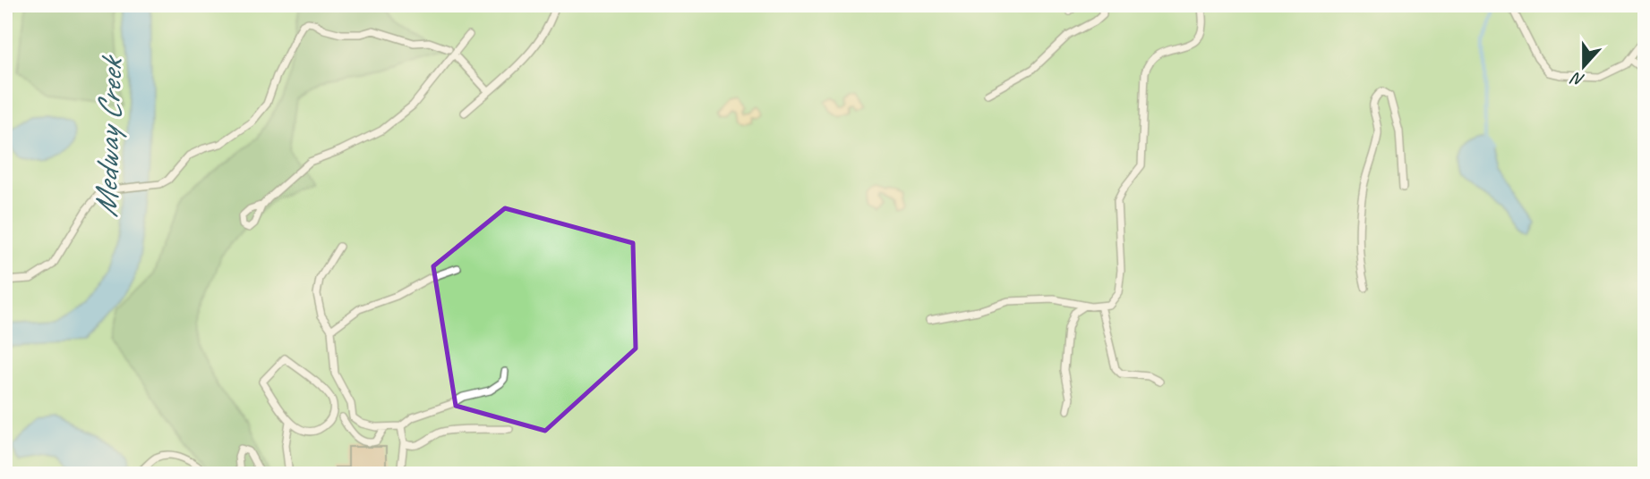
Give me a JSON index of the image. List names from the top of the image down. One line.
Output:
{"water":["Medway Creek"],"north":"bottom"}
